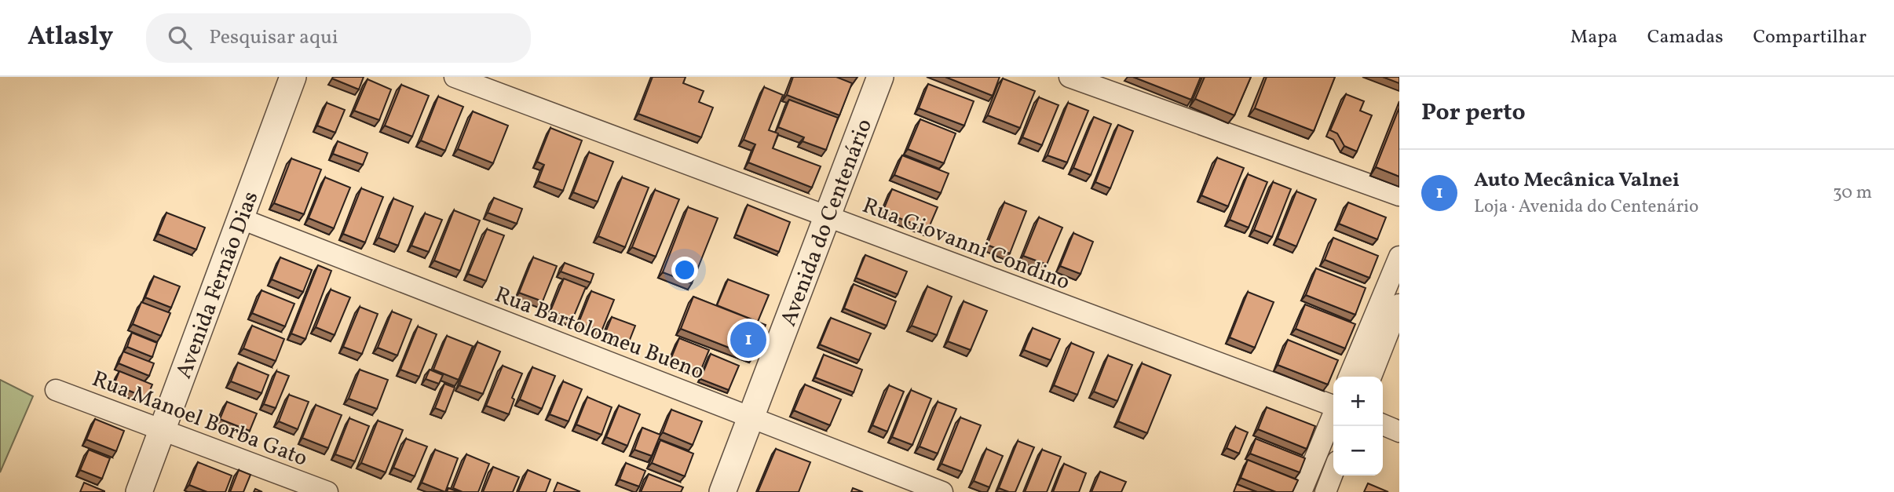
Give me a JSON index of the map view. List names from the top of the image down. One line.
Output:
{"streets":{"street":["Avenida do Centenário","Rua Giovanni Condino","Avenida Fernão Dias","Rua Bartolomeu Bueno","Rua Manoel Borba Gato"]},"crossings":[["Avenida do Centenário","Rua Giovanni Condino"],["Avenida do Centenário","Rua Bartolomeu Bueno"],["Avenida Fernão Dias","Rua Bartolomeu Bueno"],["Avenida Fernão Dias","Rua Manoel Borba Gato"]],"page":{"header":"Atlasly","search":"Pesquisar aqui","nav":["Mapa","Camadas","Compartilhar"],"heading":"Por perto","list":[{"mark":"1","name":"Auto Mecânica Valnei","note":"Loja · Avenida do Centenário","value":"30 m"}],"pins":"1","map_buttons":["+","−"]}}
